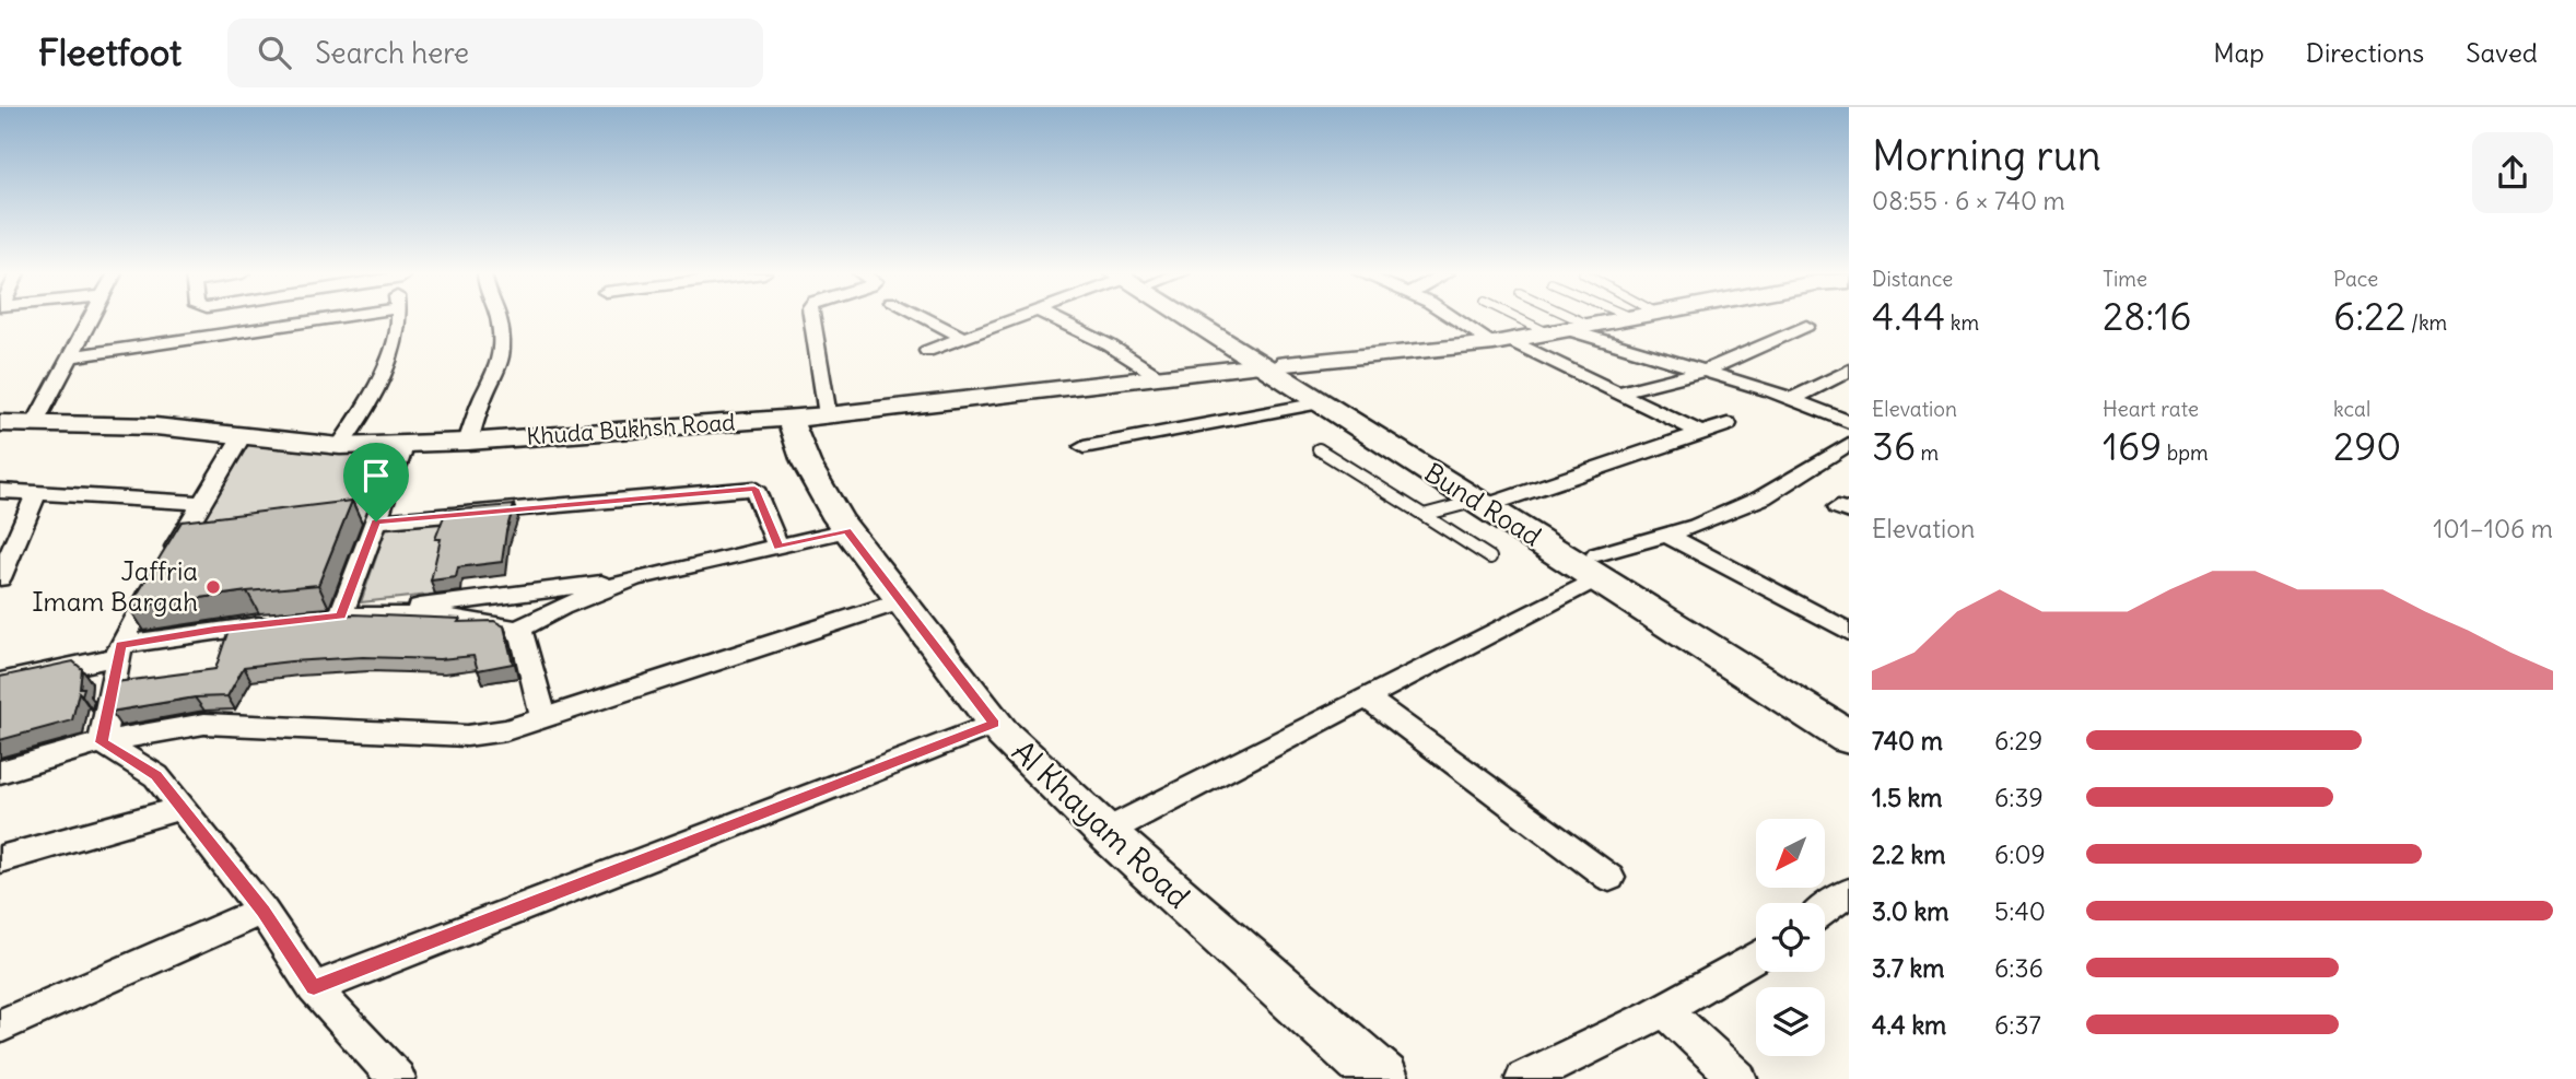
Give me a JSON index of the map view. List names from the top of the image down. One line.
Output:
{"streets":{"main road":["Bund Road"],"street":["Khuda Bukhsh Road","Al Khayam Road"]},"crossings":[["Khuda Bukhsh Road","Bund Road"],["Khuda Bukhsh Road","Al Khayam Road"]],"places":["Jaffria Imam Bargah"],"north":"bottom left","page":{"header":"Fleetfoot","search":"Search here","nav":["Map","Directions","Saved"],"heading":["Morning run","08:55 · 6 × 740 m"],"stats":[["Distance","4.44 km"],["Time","28:16"],["Pace","6:22 /km"],["Elevation","36 m"],["Heart rate","169 bpm"],["kcal","290"]],"chart":["Elevation","101–106 m"],"list":[{"name":"740 m","note":"6:29"},{"name":"1.5 km","note":"6:39"},{"name":"2.2 km","note":"6:09"},{"name":"3.0 km","note":"5:40"},{"name":"3.7 km","note":"6:36"},{"name":"4.4 km","note":"6:37"}]}}
